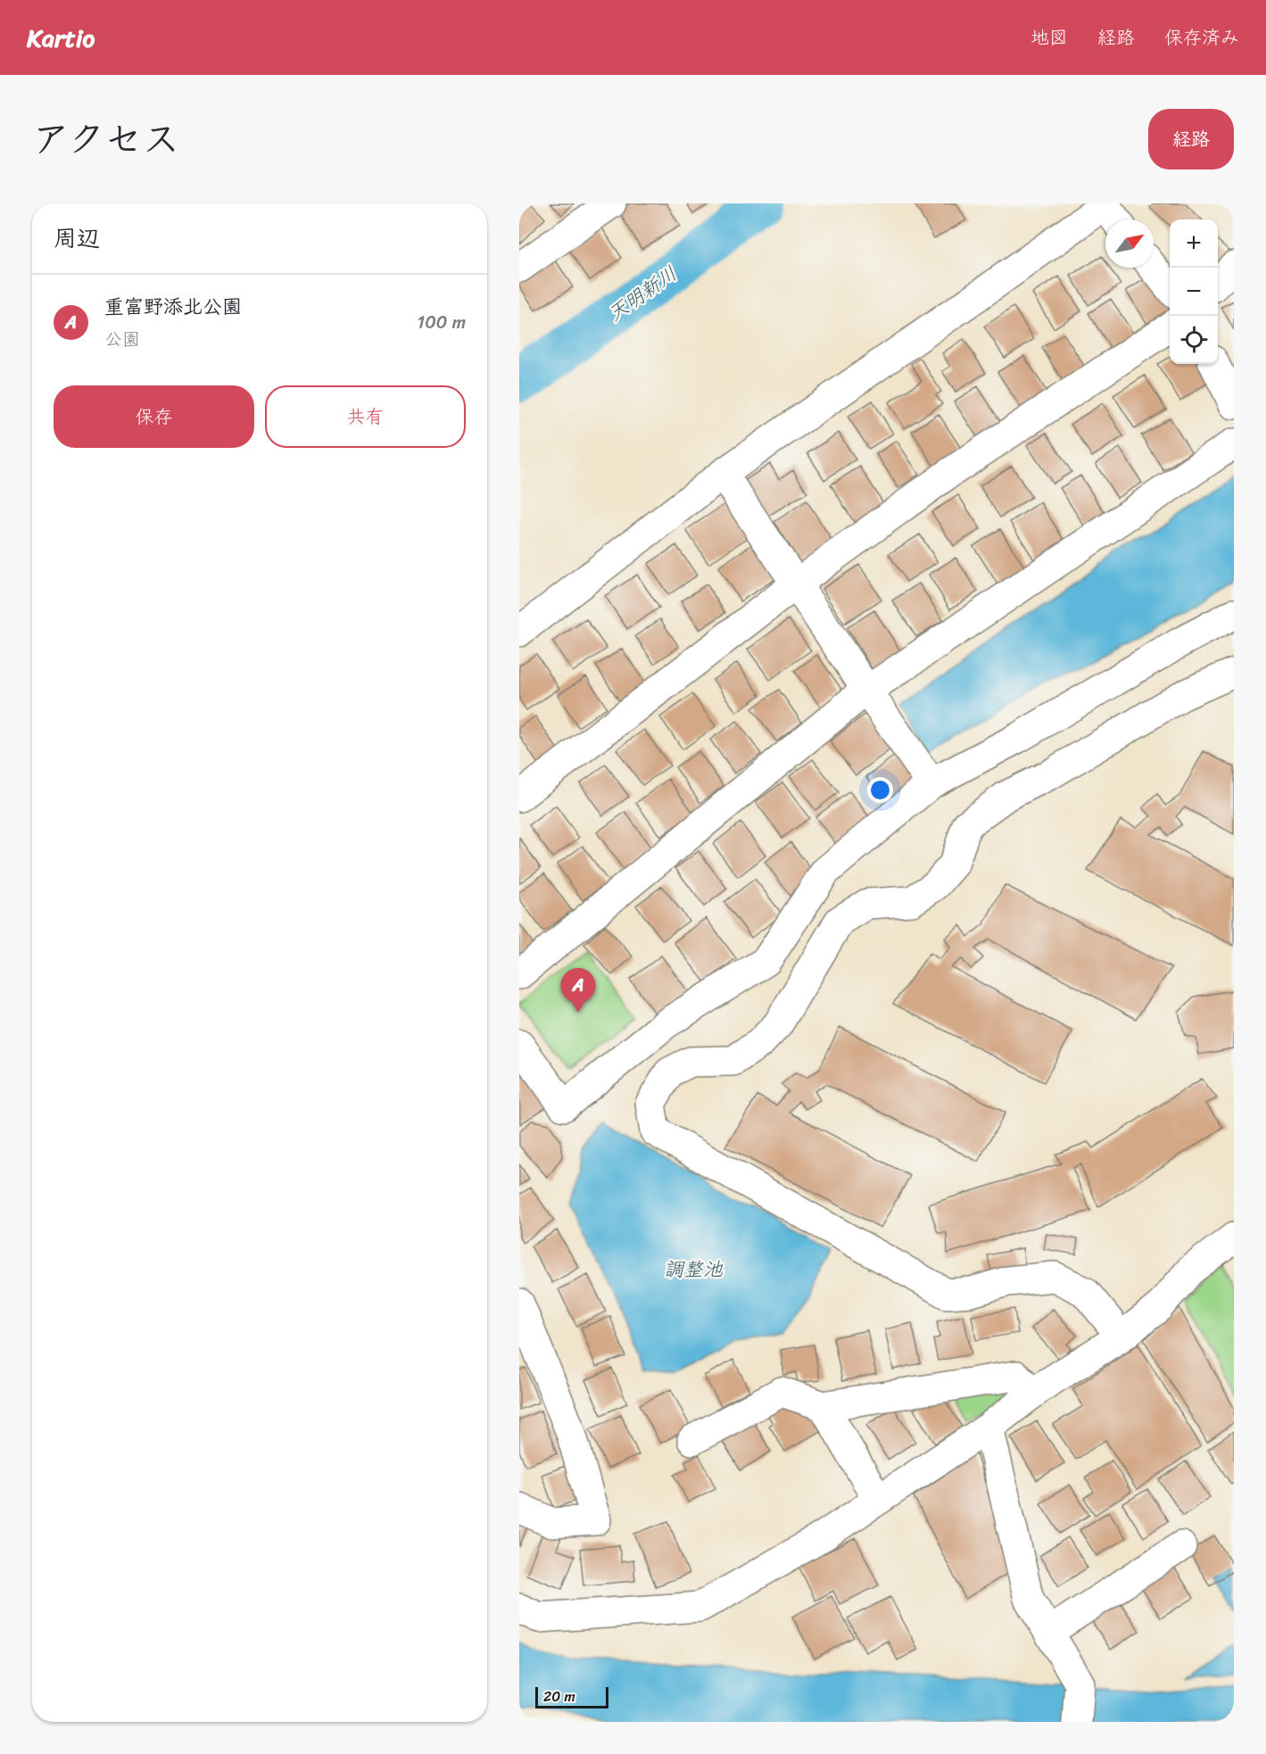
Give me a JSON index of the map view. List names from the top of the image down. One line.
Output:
{"water":["天明新川","調整池"],"scale_bar":"20 m","north":"top right","page":{"header":"Kartio","nav":["地図","経路","保存済み"],"title":"アクセス","buttons":["経路",["保存","共有"]],"heading":"周辺","map_buttons":["+","−"],"list":[{"mark":"A","name":"重富野添北公園","note":"公園","value":"100 m"}],"pins":"A","scale":"20 m"}}
